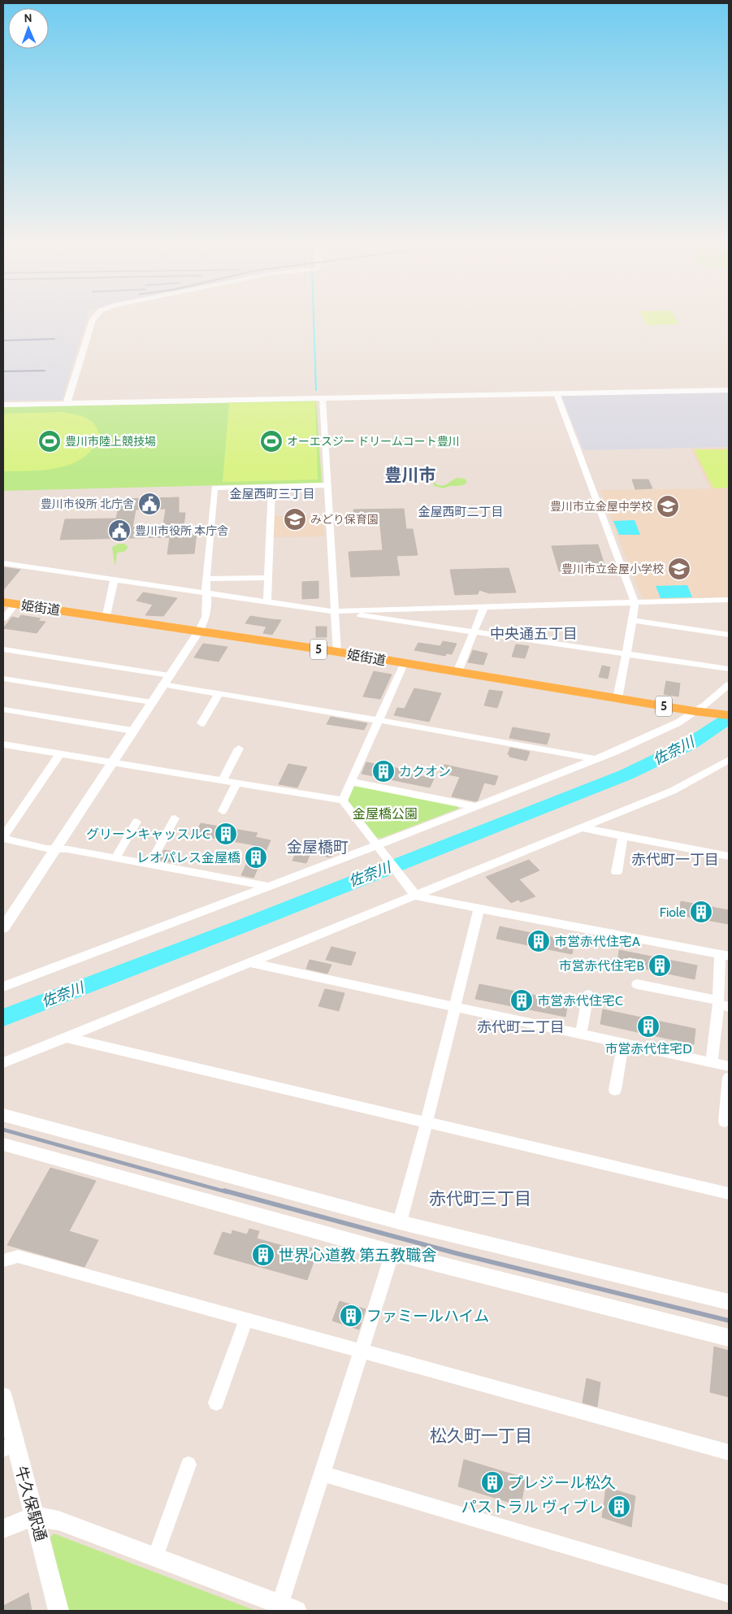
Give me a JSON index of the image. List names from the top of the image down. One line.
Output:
{"streets":{"main road":["姫街道","5"],"street":["牛久保駅通"]},"districts":["豊川市","金屋西町三丁目","金屋西町二丁目","中央通五丁目","金屋橋町","赤代町一丁目","赤代町二丁目","赤代町三丁目","松久町一丁目"],"water":["佐奈川"],"parks":["金屋橋公園"],"places":{"sports":["豊川市陸上競技場","オーエスジー ドリームコート豊川"],"public building":["豊川市役所 北庁舎","豊川市役所 本庁舎"],"school or university":["豊川市立金屋中学校","みどり保育園","豊川市立金屋小学校"],"building":["カクオン","グリーンキャッスルC","レオパレス金屋橋","Fiole","市営赤代住宅A","市営赤代住宅B","市営赤代住宅C","市営赤代住宅D","世界心道教 第五教職舎","ファミールハイム","プレジール松久","パストラル ヴィブレ"]},"north":"top"}
